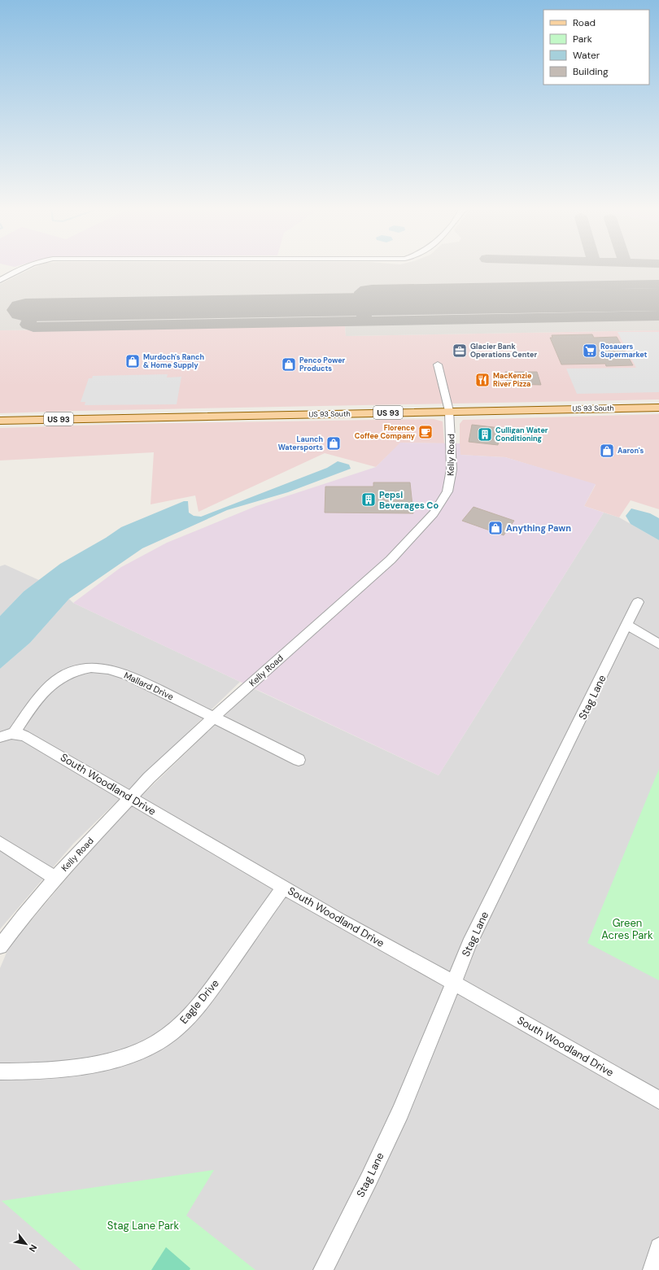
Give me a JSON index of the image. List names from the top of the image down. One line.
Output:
{"streets":{"main road":["US 93 South","US 93"],"street":["Kelly Road","Mallard Drive","Stag Lane","South Woodland Drive","Eagle Drive"]},"crossings":[["US 93 South","Kelly Road"],["Kelly Road","Mallard Drive"],["Kelly Road","South Woodland Drive"],["Mallard Drive","South Woodland Drive"],["Stag Lane","South Woodland Drive"],["South Woodland Drive","Eagle Drive"]],"parks":["Green Acres Park","Stag Lane Park"],"places":{"office":["Glacier Bank Operations Center"],"supermarket":["Rosauers Supermarket"],"shop":["Murdoch's Ranch & Home Supply","Penco Power Products","Launch Watersports","Aaron's","Anything Pawn"],"restaurant":["MacKenzie River Pizza"],"cafe":["Florence Coffee Company"],"building":["Culligan Water Conditioning","Pepsi Beverages Co"]},"legend":["Road","Park","Water","Building"],"north":"bottom right"}
